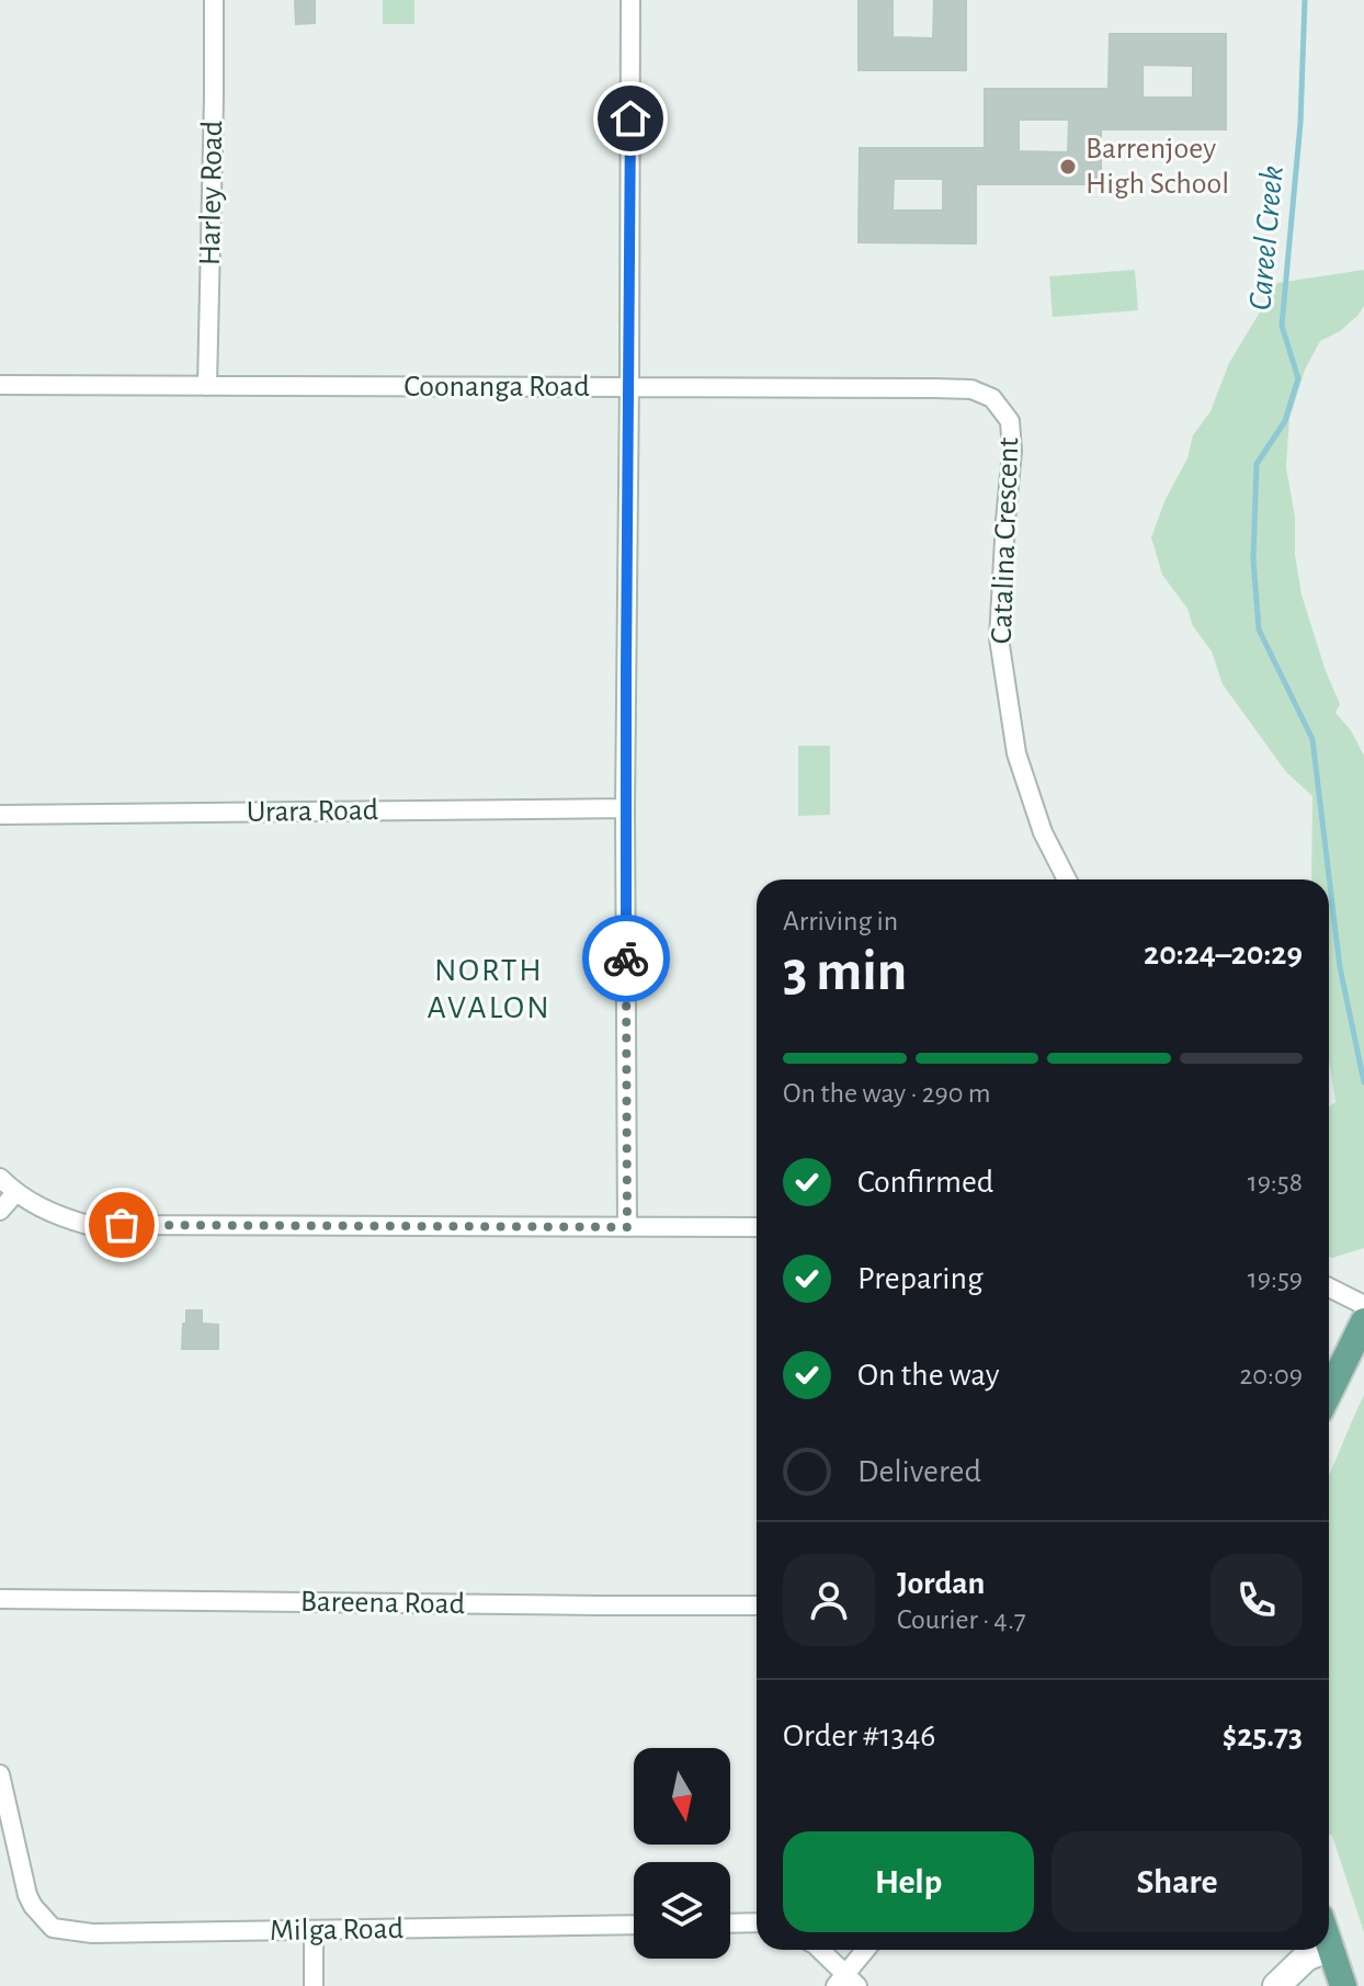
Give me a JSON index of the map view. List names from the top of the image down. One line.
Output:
{"streets":{"street":["Harley Road","Coonanga Road","Catalina Crescent","Urara Road","Bareena Road","Milga Road"]},"crossings":[["Harley Road","Coonanga Road"],["Coonanga Road","Catalina Crescent"]],"districts":["NORTH AVALON"],"water":["Careel Creek"],"places":["Barrenjoey High School"],"north":"bottom","page":{"heading":["3 min","Arriving in","20:24–20:29"],"panel":["Jordan","Courier · 4.7","Order #1346","$25.73"],"bar":"On the way · 290 m","list":[["Confirmed","19:58"],["Preparing","19:59"],["On the way","20:09"],"Delivered"],"buttons":["Help","Share"]}}
